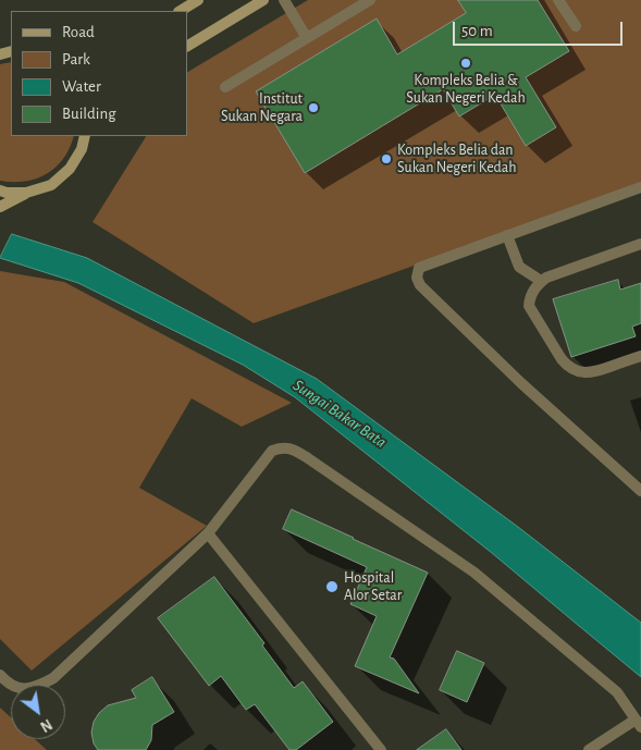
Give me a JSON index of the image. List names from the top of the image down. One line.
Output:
{"water":["Sungai Bakar Bata"],"places":["Kompleks Belia & Sukan Negeri Kedah","Institut Sukan Negara","Kompleks Belia dan Sukan Negeri Kedah","Hospital Alor Setar"],"legend":["Road","Park","Water","Building"],"scale_bar":"50 m","north":"bottom right"}
